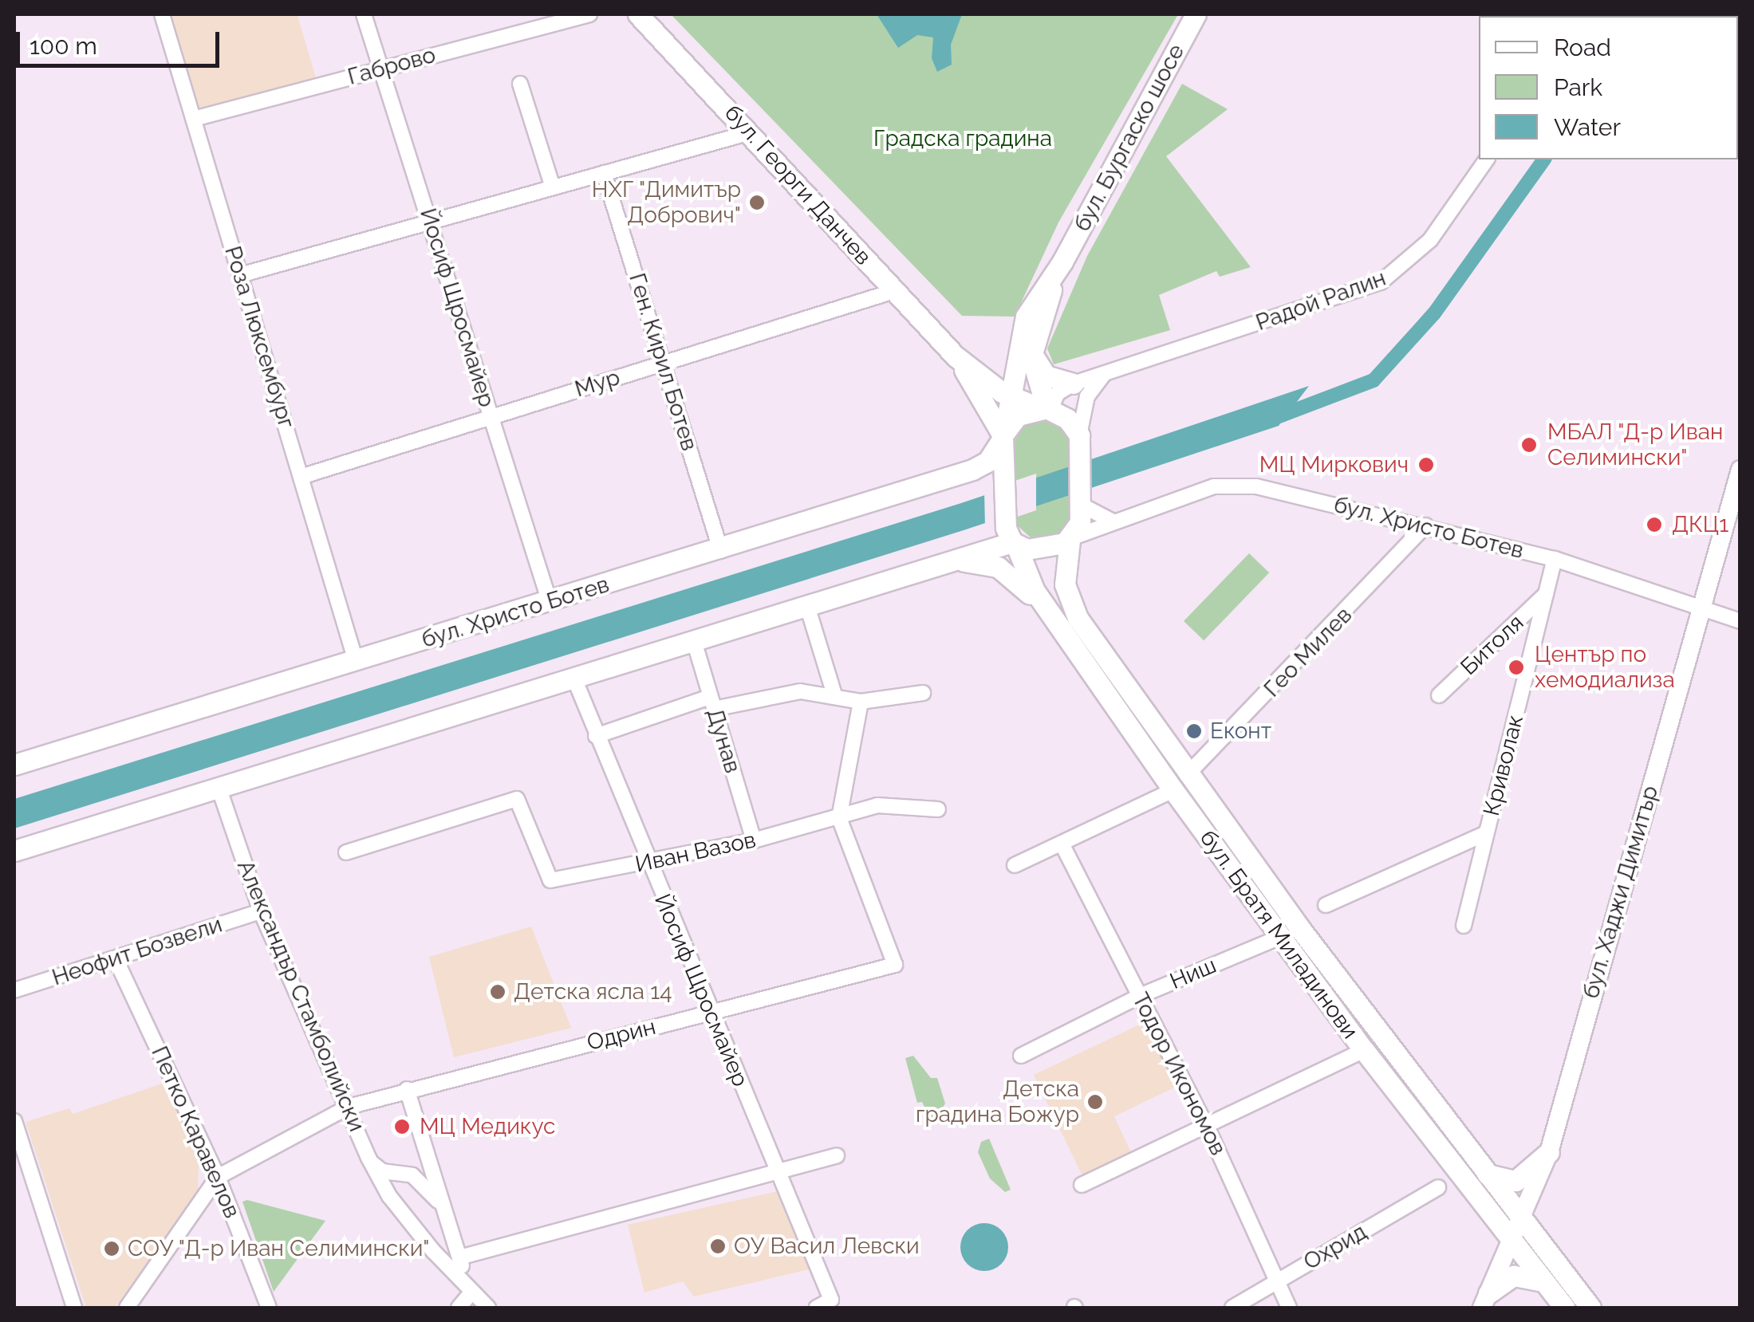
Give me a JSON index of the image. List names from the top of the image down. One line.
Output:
{"streets":{"main road":["бул. Бургаско шосе","бул. Георги Данчев","бул. Христо Ботев","бул. Братя Миладинови"],"street":["Габрово","Радой Ралин","Йосиф Щросмайер","Роза Люксембург","Ген. Кирил Ботев","Мур","Битоля","Гео Милев","Дунав","Криволак","Иван Вазов","бул. Хаджи Димитър","Неофит Бозвели","Ниш","Александър Стамболийски","Одрин","Тодор Икономов","Петко Каравелов","Охрид"]},"crossings":[["Габрово","Йосиф Щросмайер"],["Габрово","Роза Люксембург"],["бул. Бургаско шосе","бул. Георги Данчев"],["бул. Бургаско шосе","бул. Христо Ботев"],["бул. Бургаско шосе","бул. Братя Миладинови"],["бул. Георги Данчев","Мур"],["бул. Георги Данчев","бул. Христо Ботев"],["Йосиф Щросмайер","Мур"],["Йосиф Щросмайер","бул. Христо Ботев"],["Йосиф Щросмайер","Иван Вазов"],["Йосиф Щросмайер","Одрин"],["Роза Люксембург","Мур"],["Роза Люксембург","бул. Христо Ботев"],["Ген. Кирил Ботев","Мур"],["Ген. Кирил Ботев","бул. Христо Ботев"],["бул. Христо Ботев","Гео Милев"],["бул. Христо Ботев","Криволак"],["бул. Христо Ботев","бул. Хаджи Димитър"],["бул. Христо Ботев","бул. Братя Миладинови"],["Битоля","Криволак"],["Гео Милев","бул. Братя Миладинови"],["Гео Милев","Тодор Икономов"],["Дунав","Иван Вазов"],["Иван Вазов","Одрин"],["бул. Хаджи Димитър","бул. Братя Миладинови"],["бул. Братя Миладинови","Ниш"],["Неофит Бозвели","Александър Стамболийски"],["Неофит Бозвели","Петко Каравелов"],["Ниш","Тодор Икономов"],["Александър Стамболийски","Одрин"],["Одрин","Петко Каравелов"],["Тодор Икономов","Охрид"]],"parks":["Градска градина"],"places":["НХГ \"Димитър Добрович\"","МБАЛ \"Д-р Иван Селимински\"","МЦ Миркович","ДКЦ1","Център по хемодиализа","Еконт","Детска ясла 14","Детска градина Божур","МЦ Медикус","ОУ Васил Левски","СОУ \"Д-р Иван Селимински\""],"legend":["Road","Park","Water"],"scale_bar":"100 m"}
